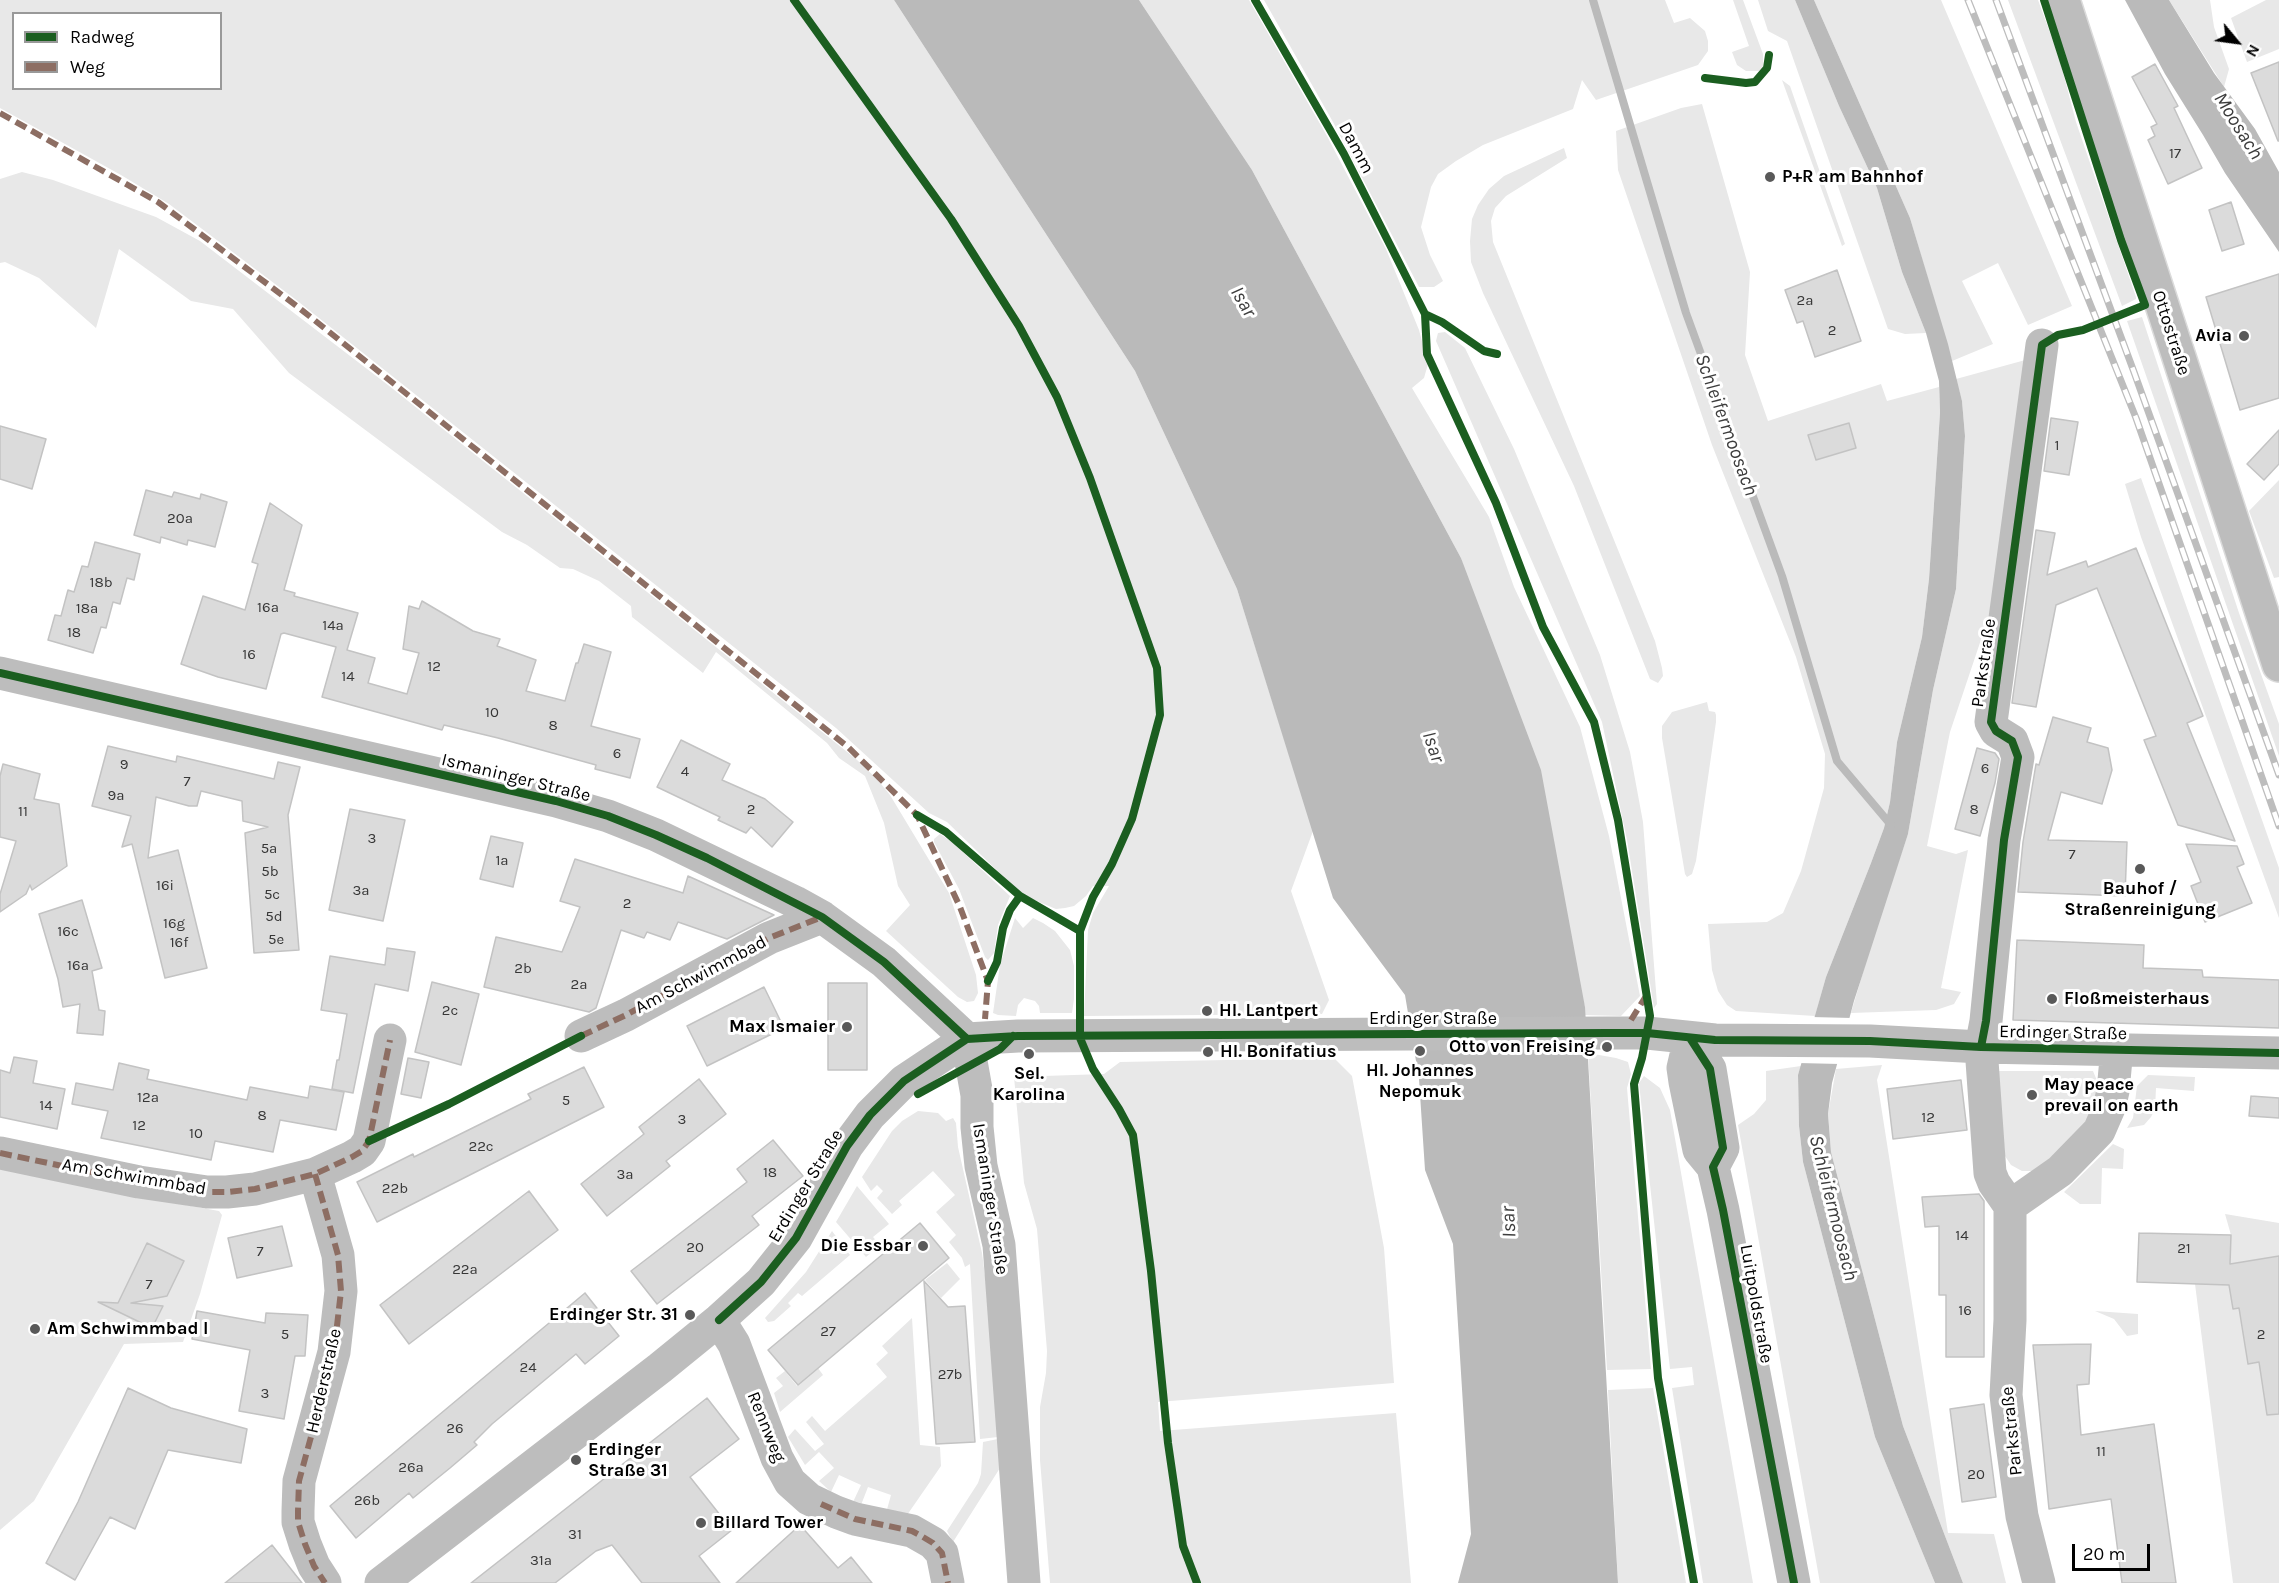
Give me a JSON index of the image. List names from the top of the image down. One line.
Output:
{"streets":{"street":["Ottostraße","Parkstraße","Ismaninger Straße","Am Schwimmbad","Erdinger Straße","Luitpoldstraße","Herderstraße","Rennweg"],"cycle path":["Damm"]},"crossings":[["Parkstraße","Erdinger Straße"],["Ismaninger Straße","Am Schwimmbad"],["Ismaninger Straße","Erdinger Straße"],["Am Schwimmbad","Herderstraße"],["Erdinger Straße","Luitpoldstraße"],["Erdinger Straße","Rennweg"]],"water":["Moosach","Isar","Schleifermoosach"],"places":["P+R am Bahnhof","Avia","Bauhof / Straßenreinigung","Floßmeisterhaus","Hl. Lantpert","Max Ismaier","Otto von Freising","Hl. Johannes Nepomuk","Hl. Bonifatius","Sel. Karolina","May peace prevail on earth","Die Essbar","Erdinger Str. 31","Am Schwimmbad I","Erdinger Straße 31","Billard Tower"],"house_numbers":["17","2a","2","1","20a","18b","16a","18a","14a","18","16","12","14","10","8","6","9","6","4","7","9a","2","8","11","3","5a","7","1a","5b","16i","3a","5c","2","5d","16g","16c","5e","16f","16a","2b","2a","2c","12a","5","14","8","12","3","12","10","22c","18","3a","22b","14","20","21","7","22a","7","16","27","5","2","24","27b","3","26","11","26a","20","26b","31","31a"],"legend":["Radweg","Weg"],"scale_bar":"20 m","north":"bottom right"}
